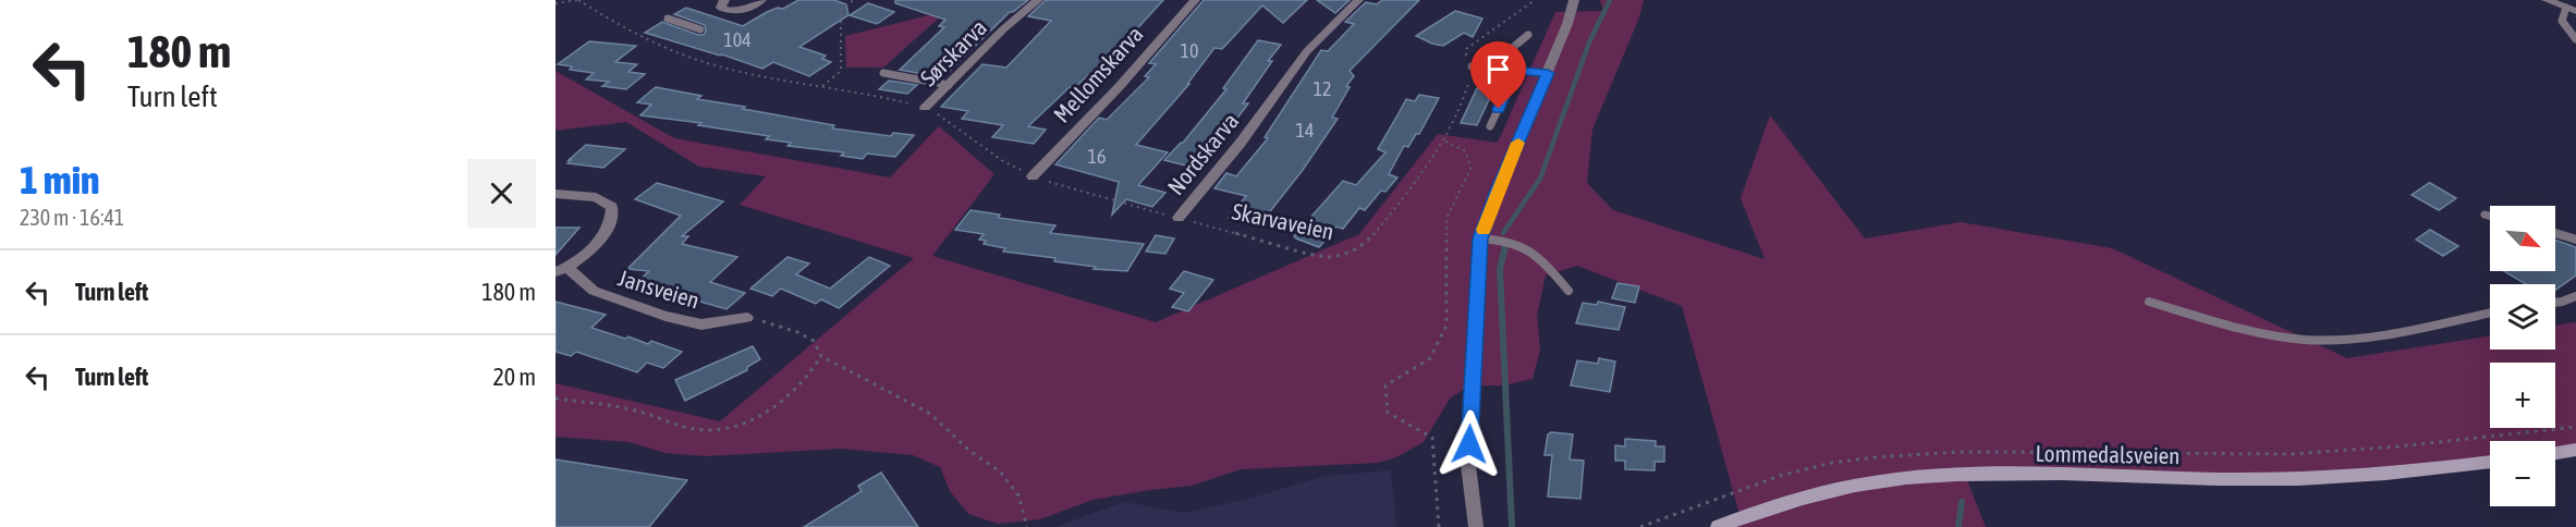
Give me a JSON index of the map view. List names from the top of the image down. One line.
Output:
{"streets":{"main road":["Lommedalsveien"],"street":["Sørskarva","Mellomskarva","Nordskarva","Jansveien"],"path":["Skarvaveien"]},"crossings":[["Sørskarva","Nordskarva"],["Mellomskarva","Nordskarva"],["Nordskarva","Skarvaveien"]],"house_numbers":["104","10","12","14","16"],"north":"bottom right","page":{"turn":["180 m","Turn left"],"heading":["1 min","230 m · 16:41"],"map_buttons":["+","−"],"list":[{"name":"Turn left","value":"180 m"},{"name":"Turn left","value":"20 m"}]}}
